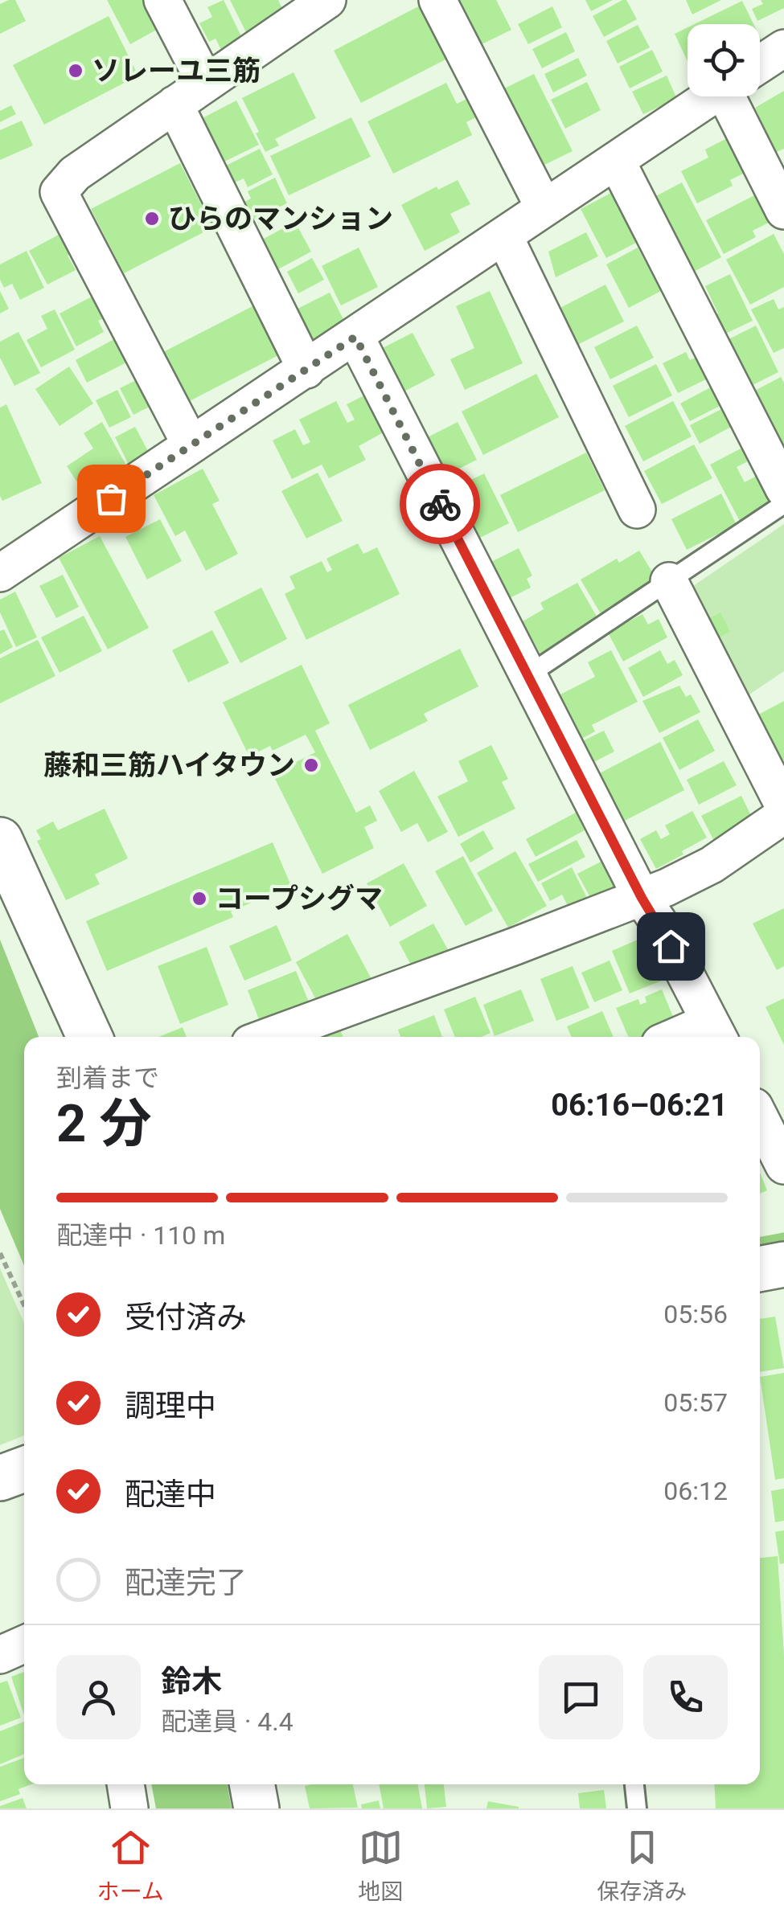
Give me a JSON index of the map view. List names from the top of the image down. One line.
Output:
{"places":["ソレーユ三筋","ひらのマンション","藤和三筋ハイタウン","コープシグマ"],"page":{"heading":["2 分","到着まで","06:16–06:21"],"panel":["鈴木","配達員 · 4.4"],"bar":"配達中 · 110 m","list":[["受付済み","05:56"],["調理中","05:57"],["配達中","06:12"],"配達完了"],"tabs":["ホーム","地図","保存済み"]}}
